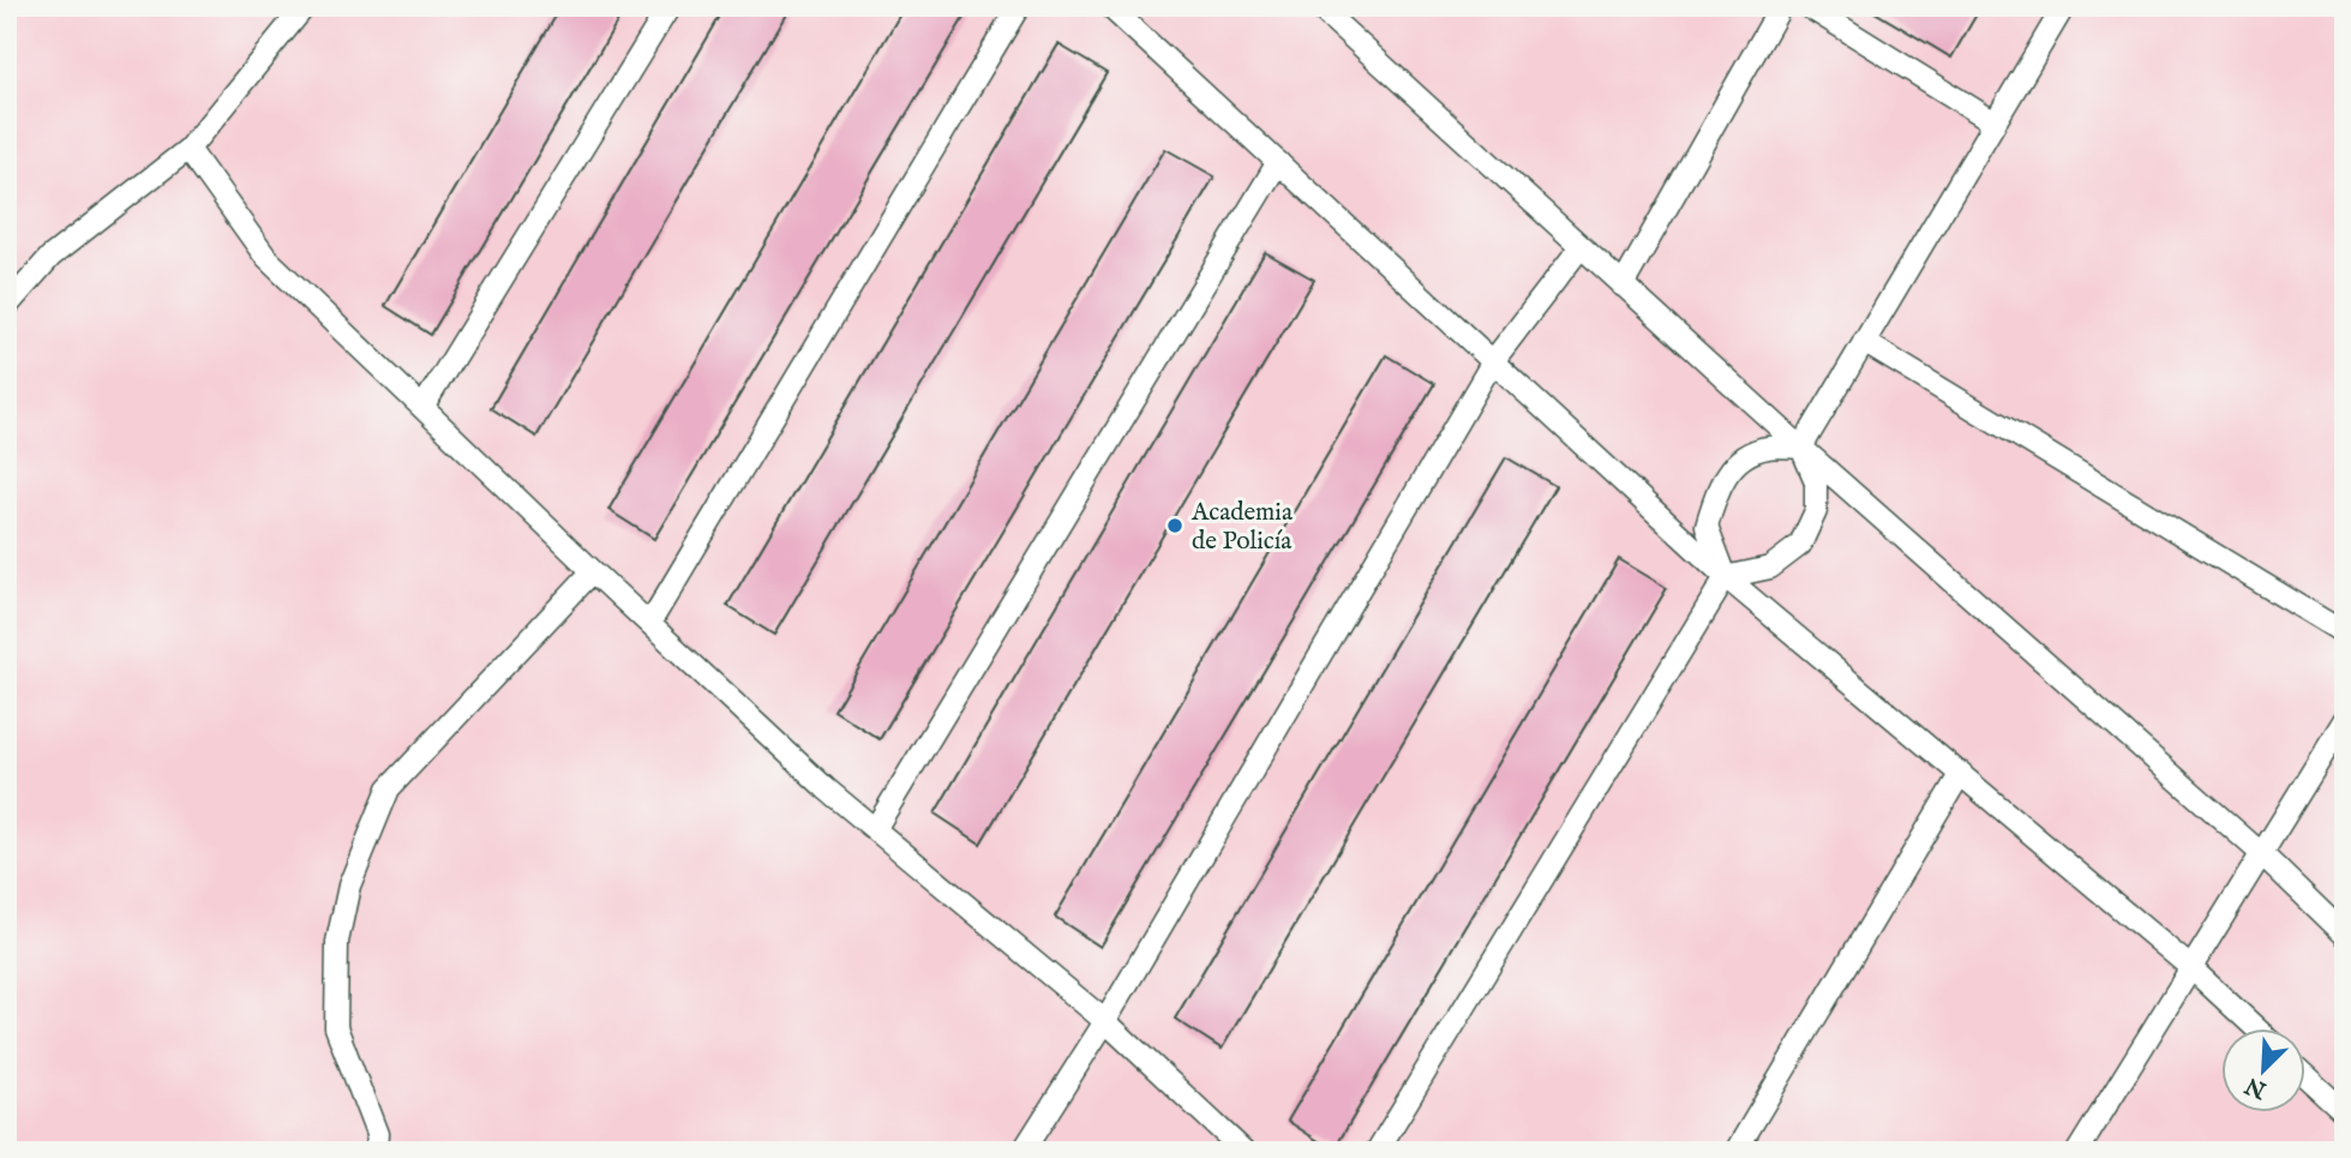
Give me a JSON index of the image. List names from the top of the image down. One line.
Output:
{"places":["Academia de Policía"],"north":"bottom left"}
